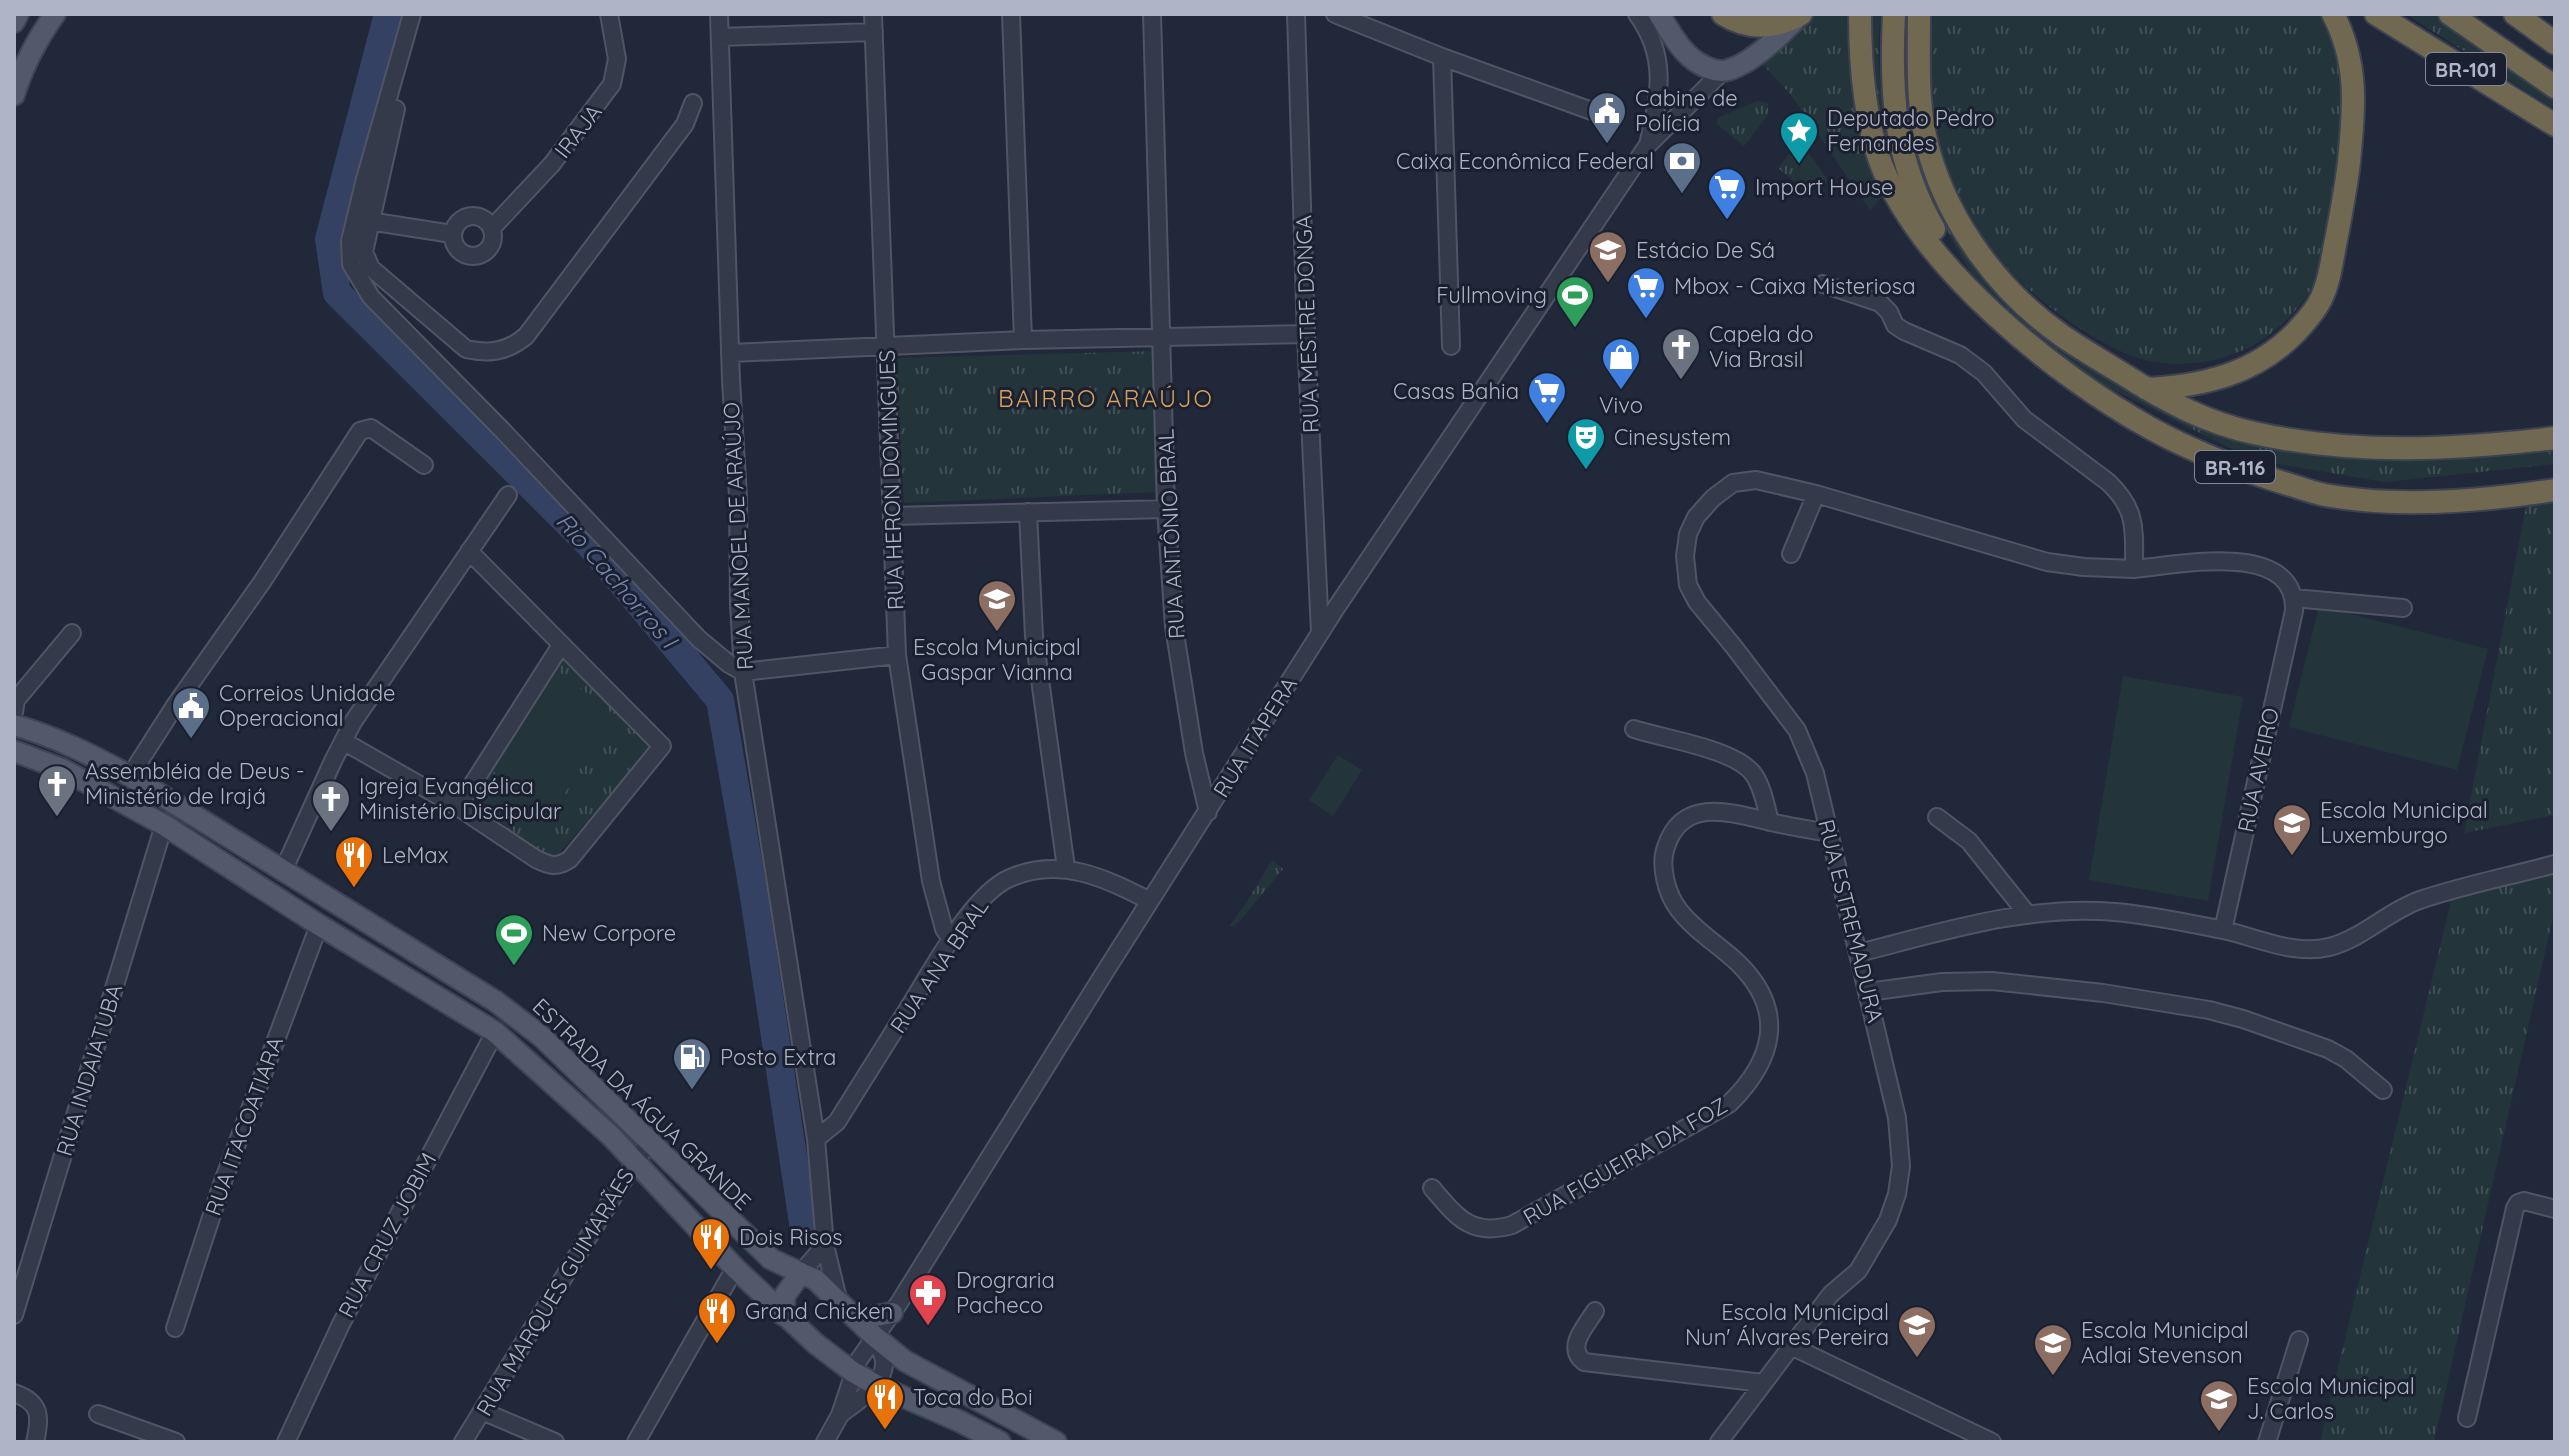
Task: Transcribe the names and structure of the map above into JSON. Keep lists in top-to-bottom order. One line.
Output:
{"streets":{"highway":["BR-101","BR-116"],"main road":["ESTRADA DA ÁGUA GRANDE"],"street":["IRAJA","RUA MESTRE DONGA","RUA HERON DOMINGUES","RUA ANTÔNIO BRAL","RUA MANOEL DE ARAÚJO","RUA ITAPERA","RUA AVEIRO","RUA ESTREMADURA","RUA ANA BRAL","RUA INDAIATUBA","RUA ITACOATIARA","RUA FIGUEIRA DA FOZ","RUA CRUZ JOBIM","RUA MARQUES GUIMARÃES"]},"crossings":[["RUA MESTRE DONGA","RUA ITAPERA"],["RUA HERON DOMINGUES","RUA ANA BRAL"],["RUA ANTÔNIO BRAL","RUA ITAPERA"],["RUA MANOEL DE ARAÚJO","RUA ANA BRAL"],["RUA MANOEL DE ARAÚJO","ESTRADA DA ÁGUA GRANDE"],["RUA ITAPERA","RUA ANA BRAL"],["RUA ITAPERA","ESTRADA DA ÁGUA GRANDE"],["RUA AVEIRO","RUA ESTREMADURA"],["RUA ESTREMADURA","RUA FIGUEIRA DA FOZ"],["RUA INDAIATUBA","ESTRADA DA ÁGUA GRANDE"],["ESTRADA DA ÁGUA GRANDE","RUA ITACOATIARA"],["ESTRADA DA ÁGUA GRANDE","RUA CRUZ JOBIM"],["ESTRADA DA ÁGUA GRANDE","RUA MARQUES GUIMARÃES"]],"districts":["BAIRRO ARAÚJO"],"water":["Rio Cachorros I"],"places":{"public building":["Cabine de Polícia","Correios Unidade Operacional"],"place":["Deputado Pedro Fernandes"],"bank":["Caixa Econômica Federal"],"supermarket":["Import House","Mbox - Caixa Misteriosa","Casas Bahia"],"school or university":["Estácio De Sá","Escola Municipal Gaspar Vianna","Escola Municipal Luxemburgo","Escola Municipal Nun' Álvares Pereira","Escola Municipal Adlai Stevenson","Escola Municipal J. Carlos"],"sports":["Fullmoving","New Corpore"],"church":["Capela do Via Brasil","Assembléia de Deus - Ministério de Irajá","Igreja Evangélica Ministério Discipular"],"shop":["Vivo"],"theatre":["Cinesystem"],"restaurant":["LeMax","Dois Risos","Grand Chicken","Toca do Boi"],"fuel station":["Posto Extra"],"pharmacy":["Drograria Pacheco"]}}
